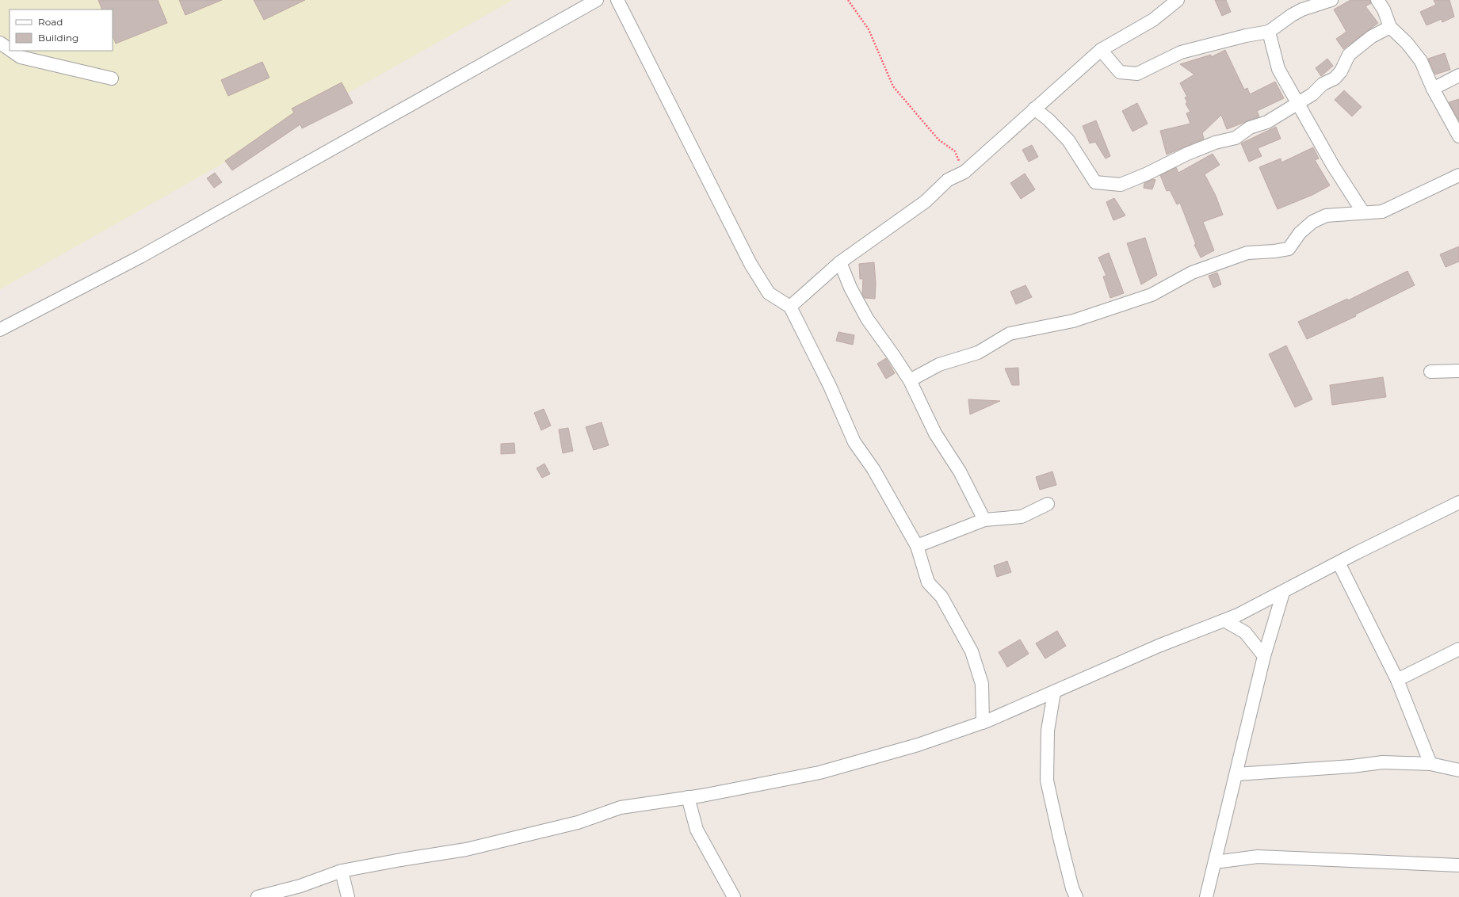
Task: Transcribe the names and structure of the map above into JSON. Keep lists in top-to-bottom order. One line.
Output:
{"legend":["Road","Building"]}
